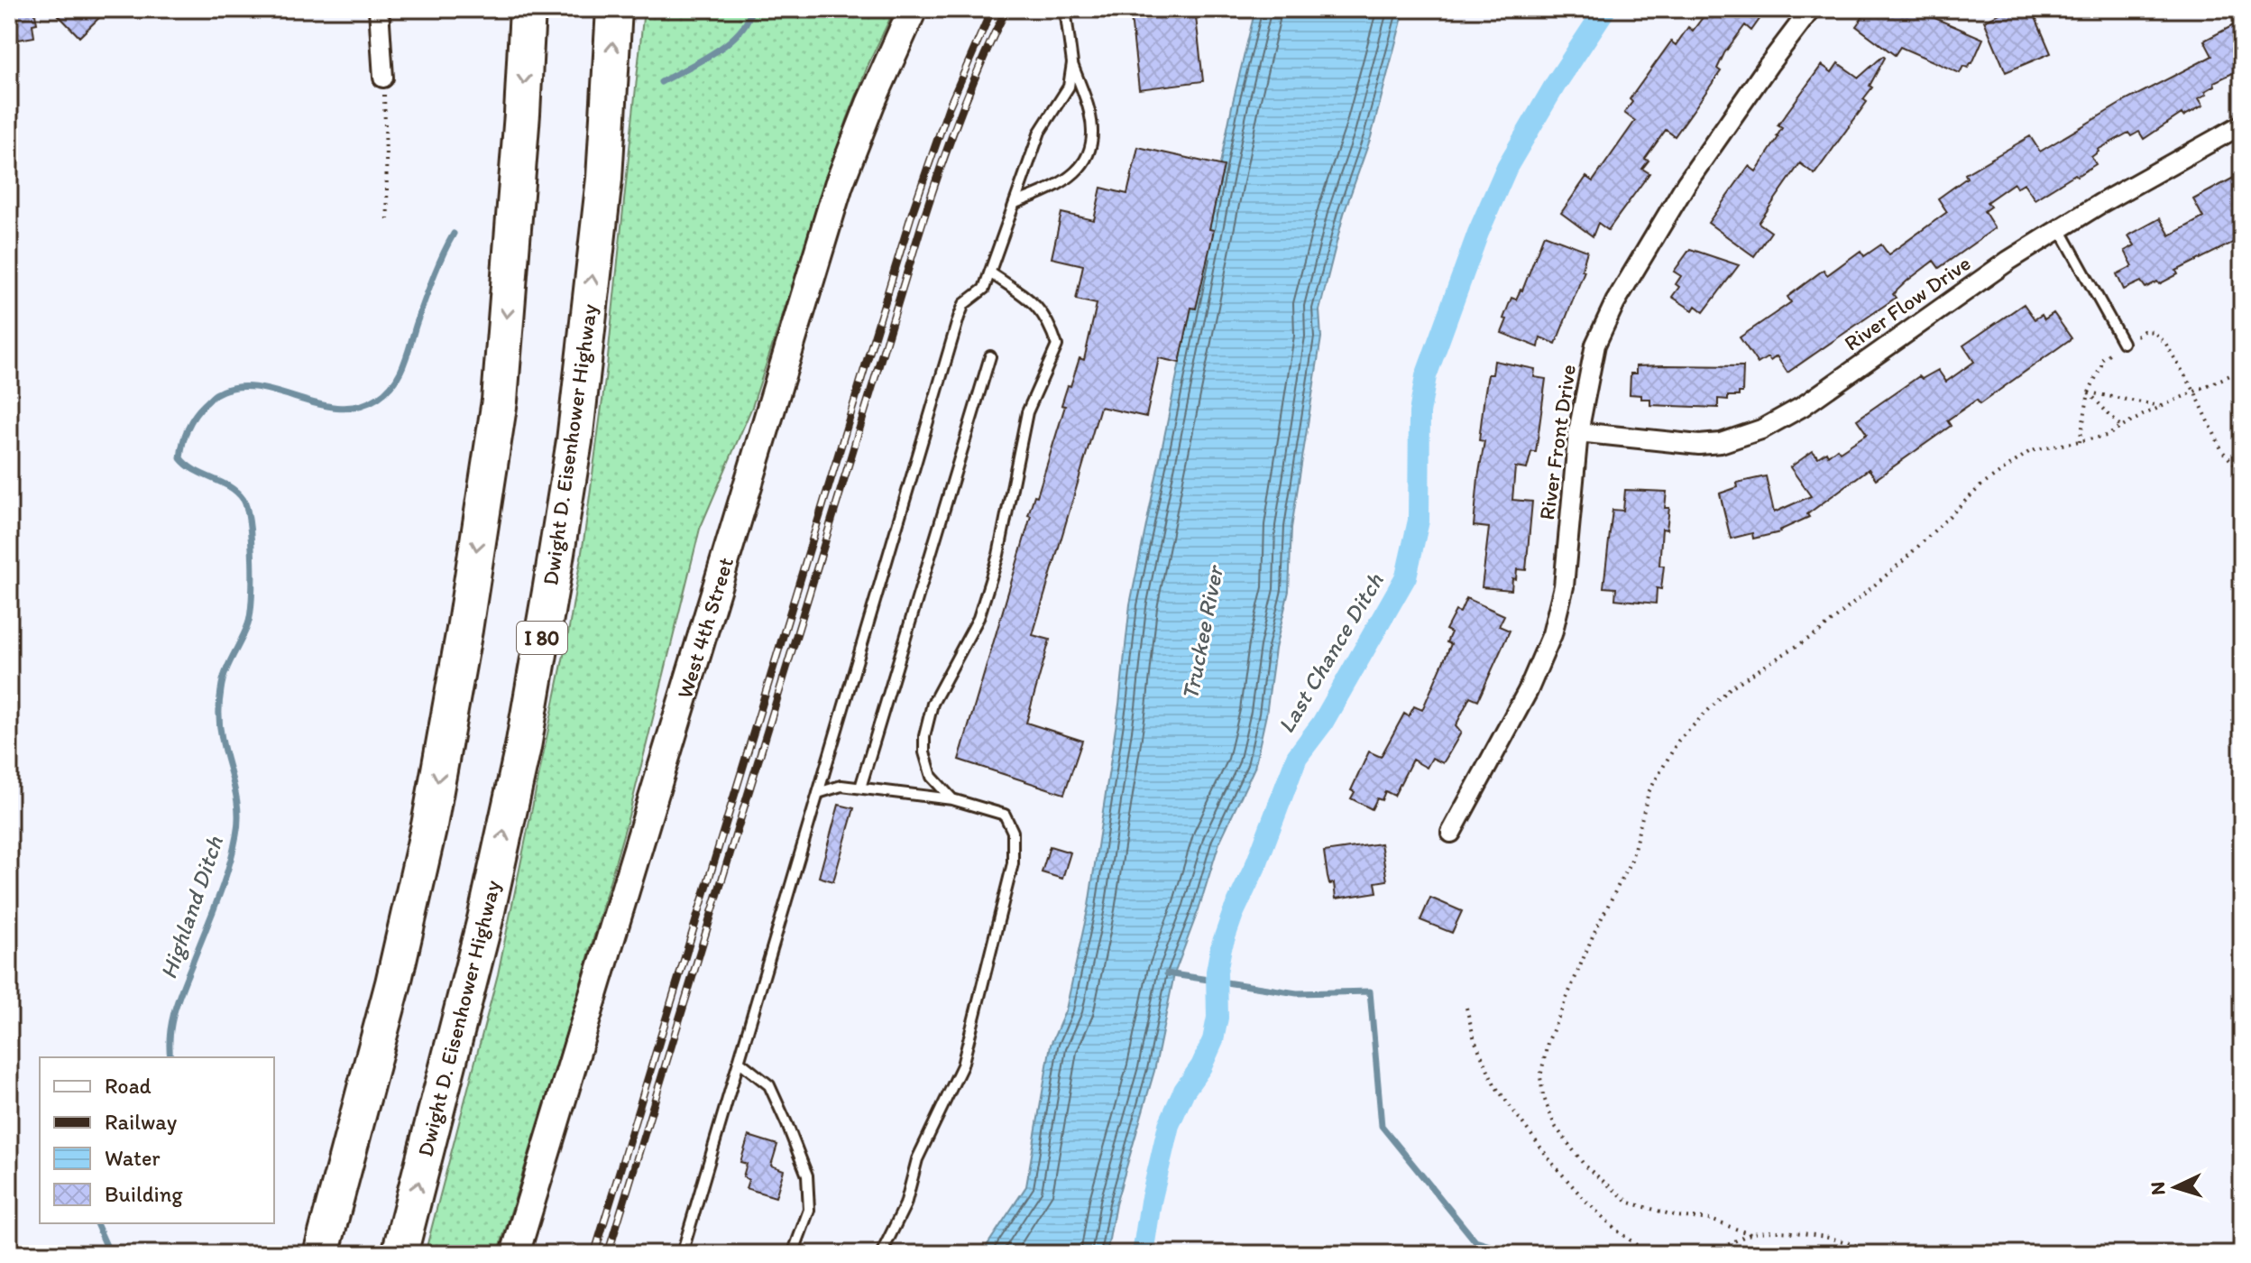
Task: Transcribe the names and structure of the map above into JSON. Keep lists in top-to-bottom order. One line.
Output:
{"streets":{"highway":["Dwight D. Eisenhower Highway","I 80"],"main road":["West 4th Street"],"street":["River Flow Drive","River Front Drive"]},"crossings":[["River Flow Drive","River Front Drive"]],"water":["Truckee River","Last Chance Ditch","Highland Ditch"],"legend":["Road","Railway","Water","Building"],"north":"left"}
